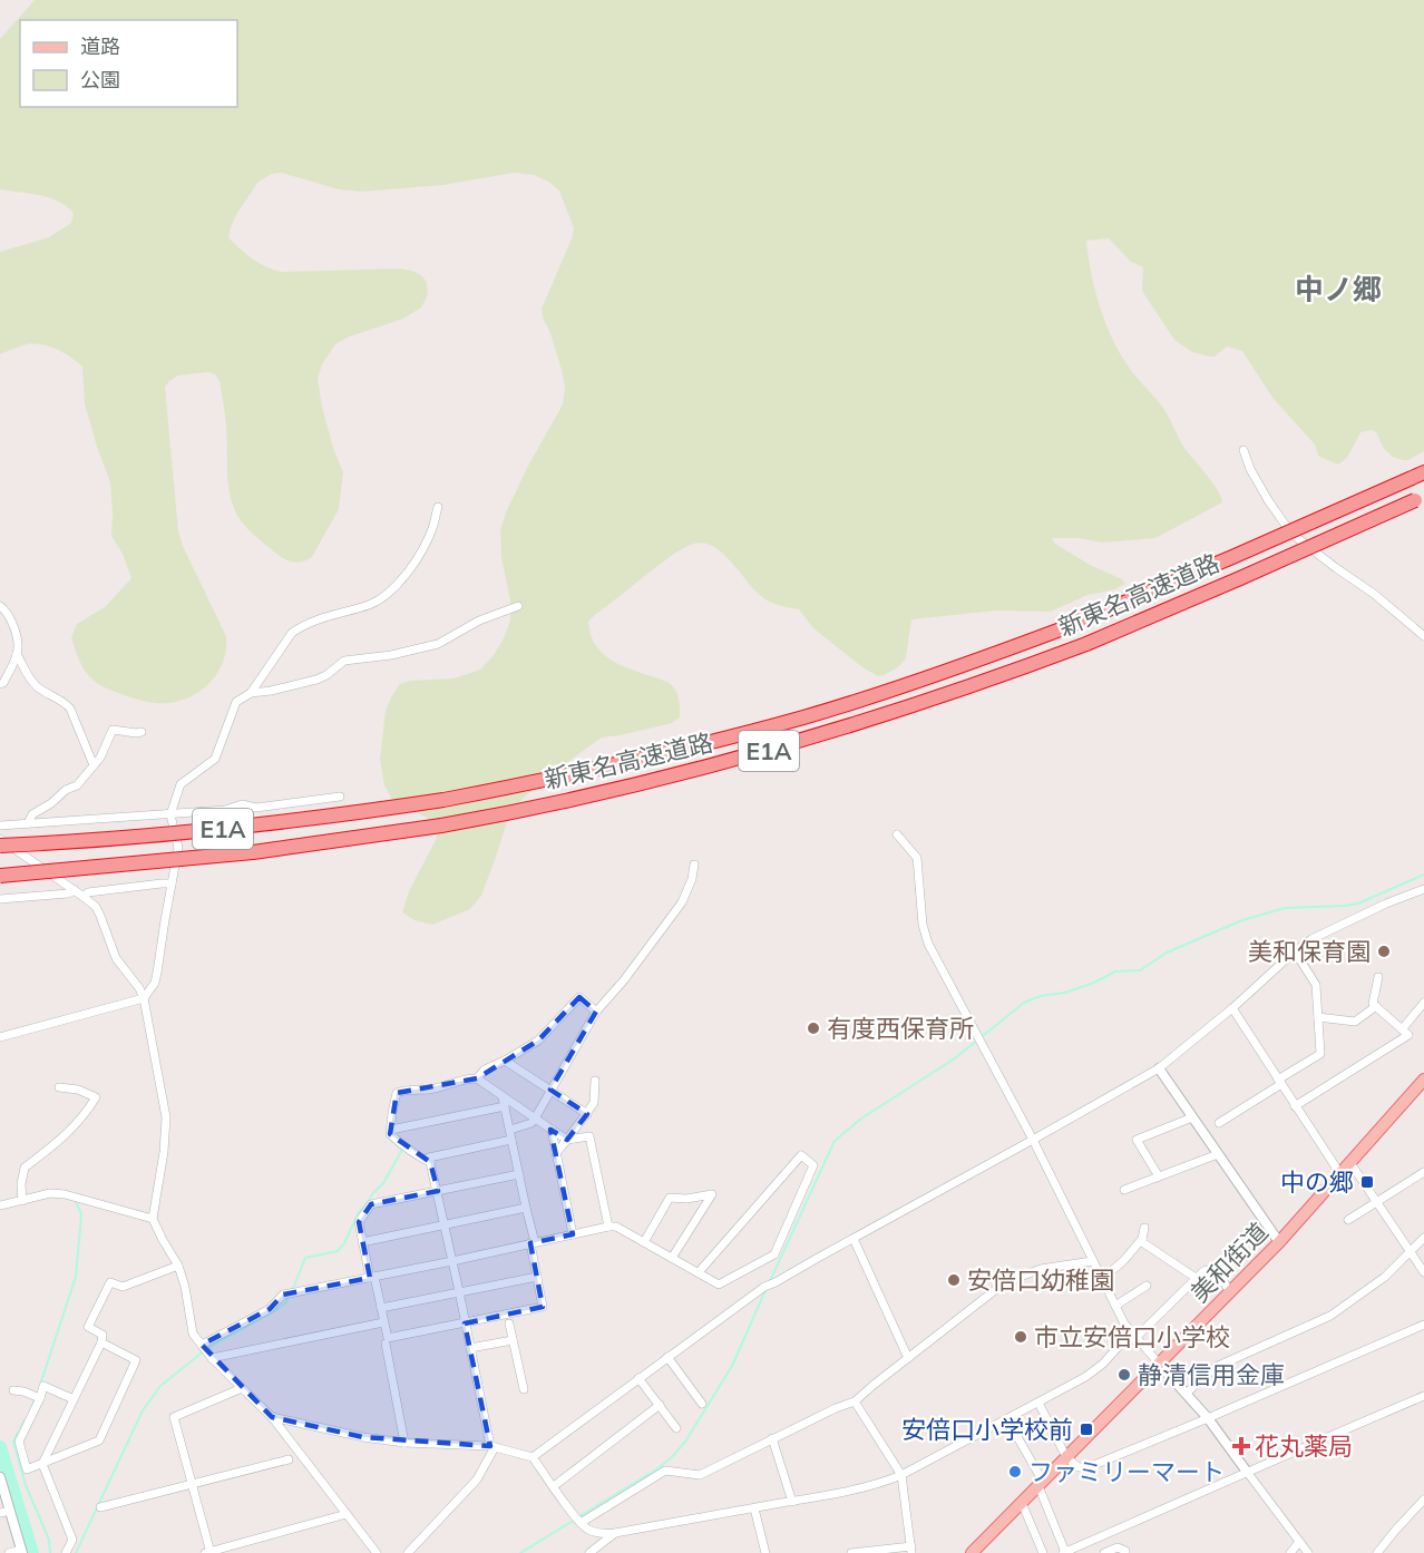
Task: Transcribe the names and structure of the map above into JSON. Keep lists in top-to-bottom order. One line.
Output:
{"streets":{"highway":["新東名高速道路","E1A"],"main road":["美和街道"]},"districts":["中ノ郷"],"places":{"other":["美和保育園","有度西保育所","安倍口幼稚園","市立安倍口小学校","静清信用金庫","ファミリーマート"],"transit":["中の郷","安倍口小学校前"],"health":["花丸薬局"]},"legend":["道路","公園"]}
